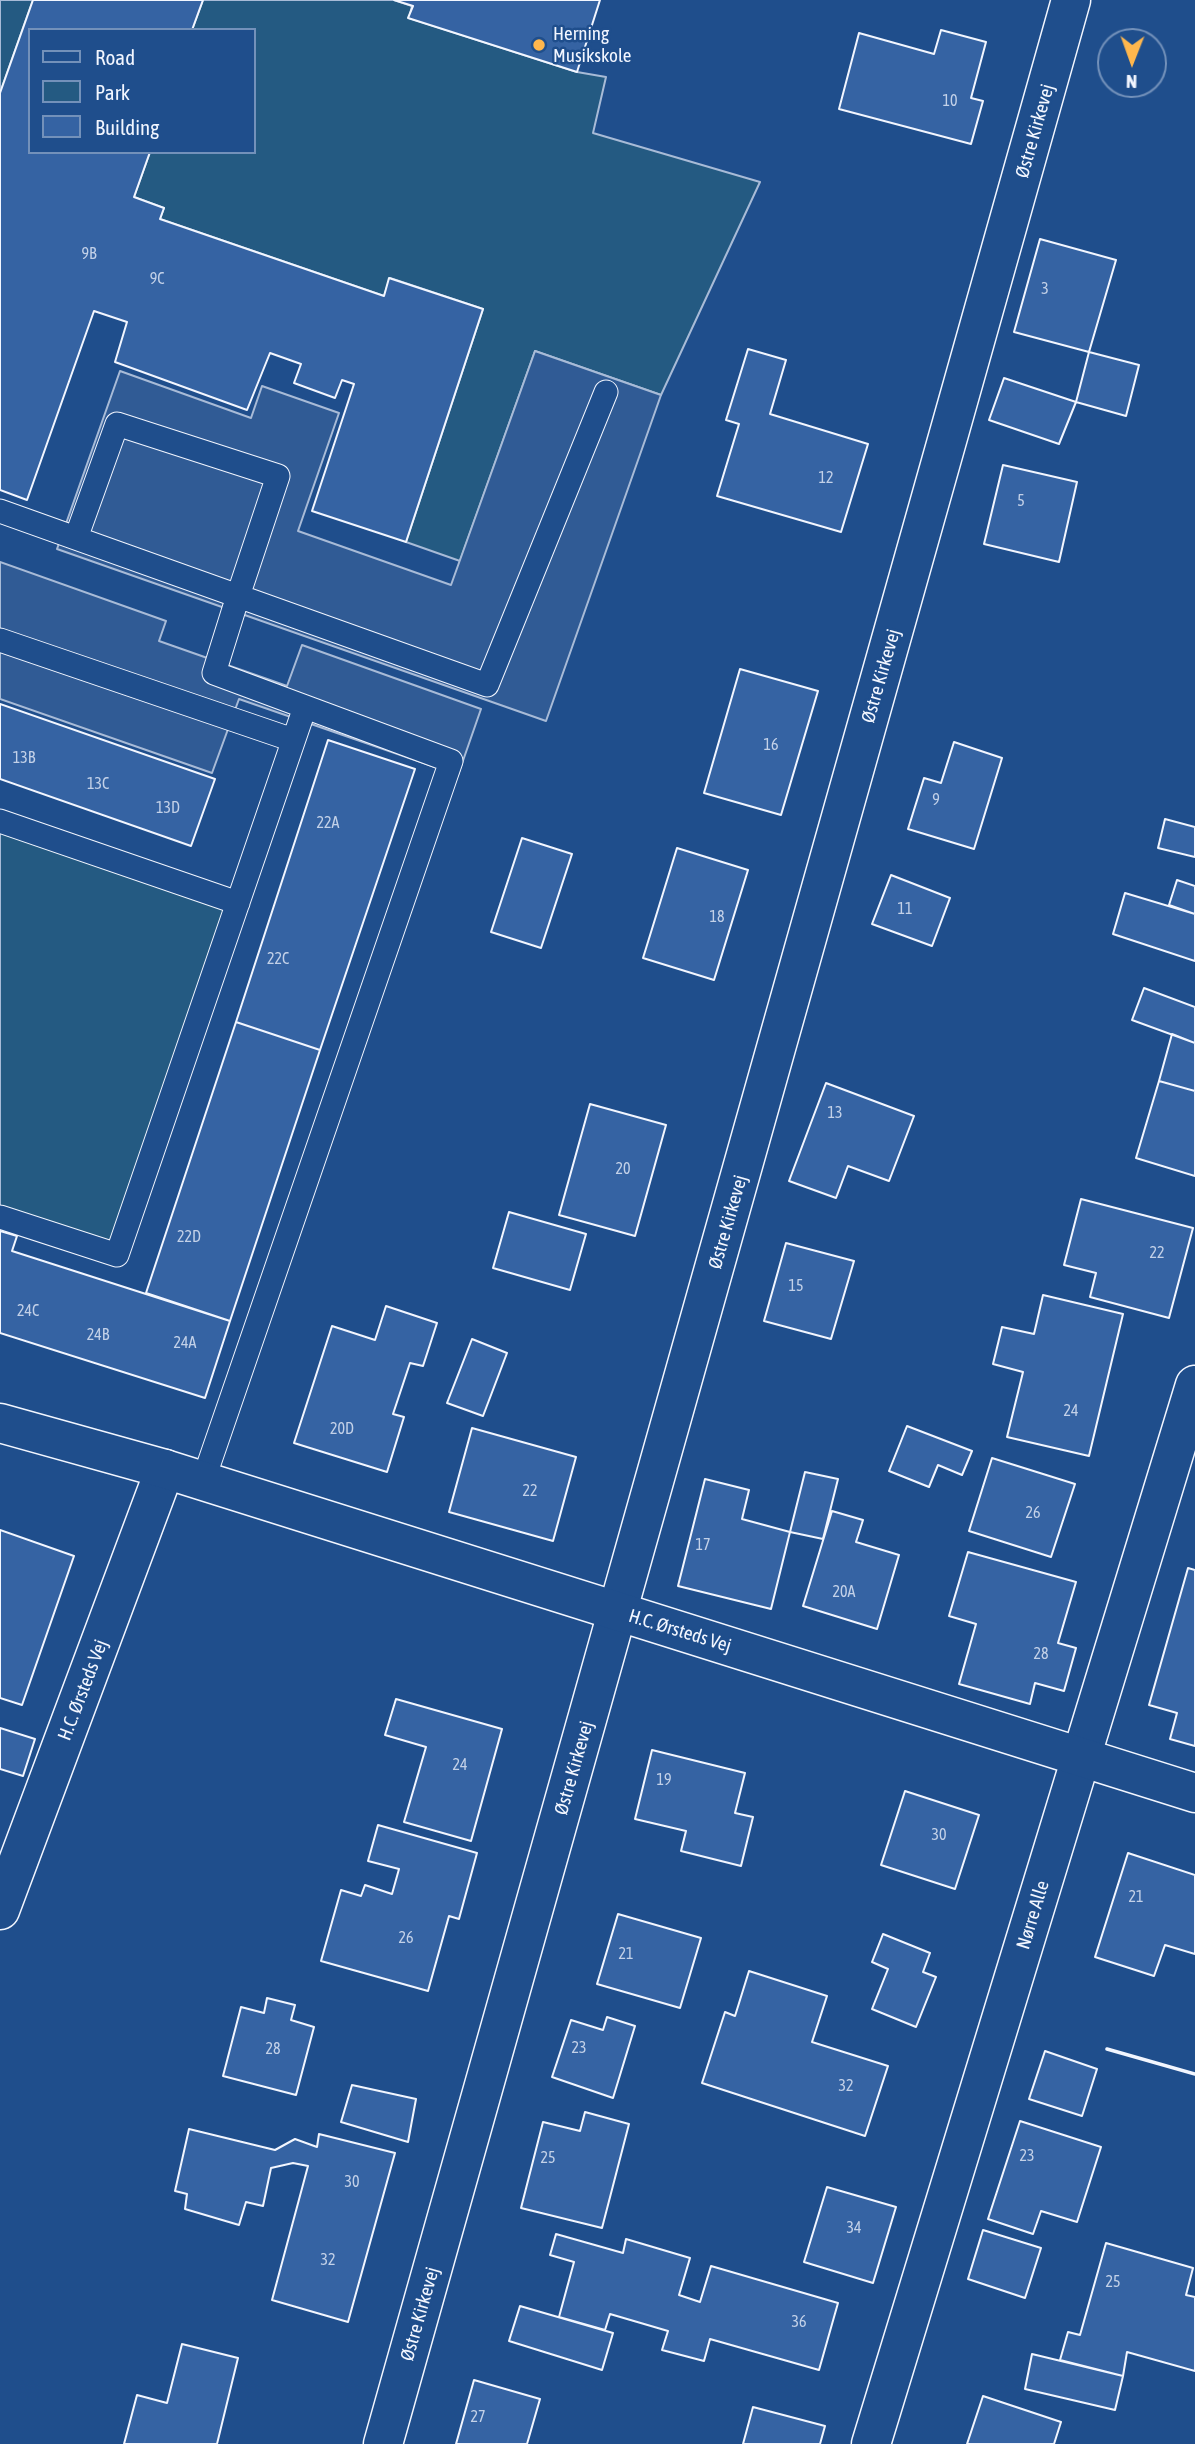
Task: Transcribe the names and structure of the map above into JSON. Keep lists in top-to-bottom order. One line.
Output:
{"streets":{"street":["Østre Kirkevej","H.C. Ørsteds Vej","Nørre Alle"]},"crossings":[["Østre Kirkevej","H.C. Ørsteds Vej"],["H.C. Ørsteds Vej","Nørre Alle"]],"places":["Herning Musikskole"],"house_numbers":["10","9B","9C","3","12","5","16","13B","13C","9","13D","22A","11","18","22C","13","20","22D","22","15","24C","24B","24A","24","20D","22","26","17","20A","28","24","19","30","21","26","21","23","28","32","23","25","30","34","32","25","36","27"],"legend":["Road","Park","Building"],"north":"bottom"}
